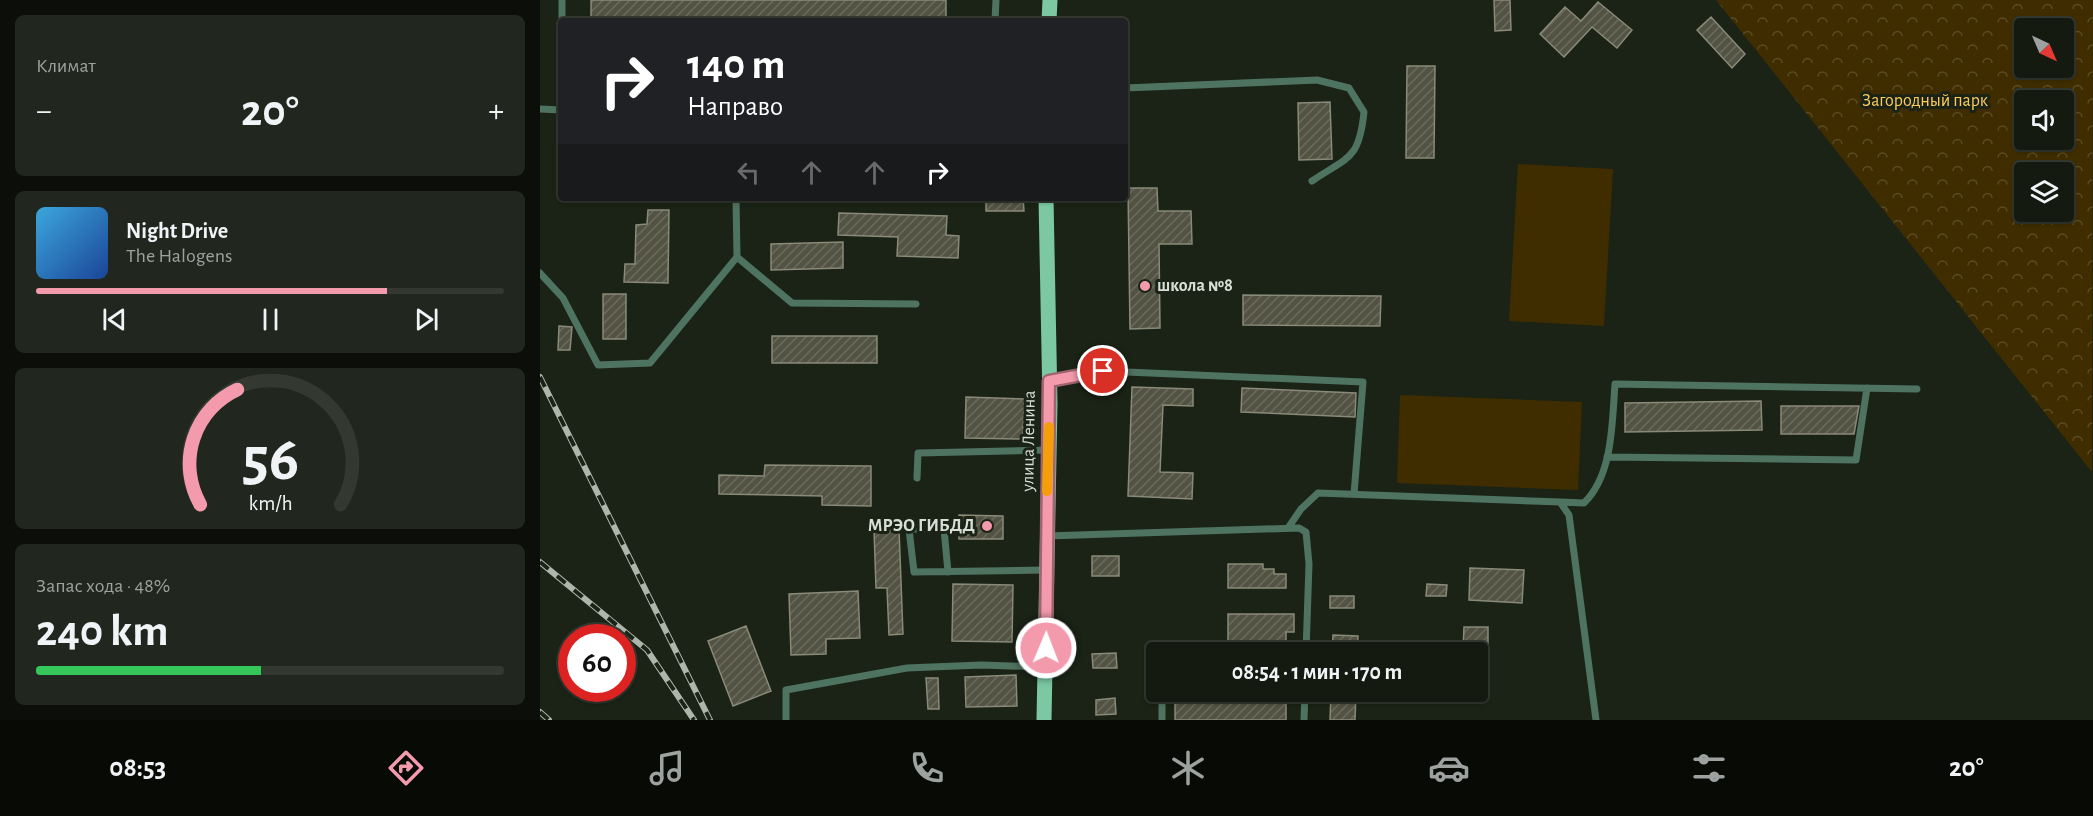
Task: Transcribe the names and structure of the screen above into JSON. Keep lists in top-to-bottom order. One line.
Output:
{"streets":{"main road":["улица Ленина"]},"parks":["Загородный парк"],"places":["школа №8","МРЭО ГИБДД"],"north":"bottom right","page":{"tile":["Климат",["Запас хода · 48%","240 km"]],"turn":["140 m","Направо"],"heat":["−","20°","+"],"song":["Night Drive","The Halogens"],"limit":"60","trip":"08:54 · 1 мин · 170 m","tabs":["08:53","20°"],"gauge":["56","km/h"]}}
